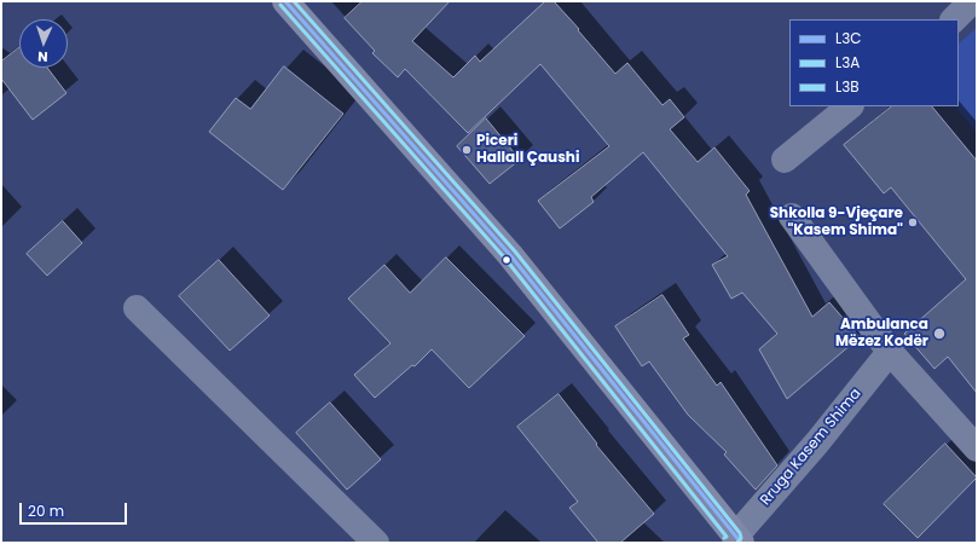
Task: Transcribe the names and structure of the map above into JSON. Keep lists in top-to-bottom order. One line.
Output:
{"streets":{"street":["Rruga Kasem Shima"]},"places":["Piceri Hallall Çaushi","Shkolla 9-Vjeçare \"Kasem Shima\"","Ambulanca Mëzez Kodër"],"lines":["transit line L3C","transit line L3B","transit line L3A"],"legend":["L3C","L3A","L3B"],"scale_bar":"20 m","north":"bottom"}
